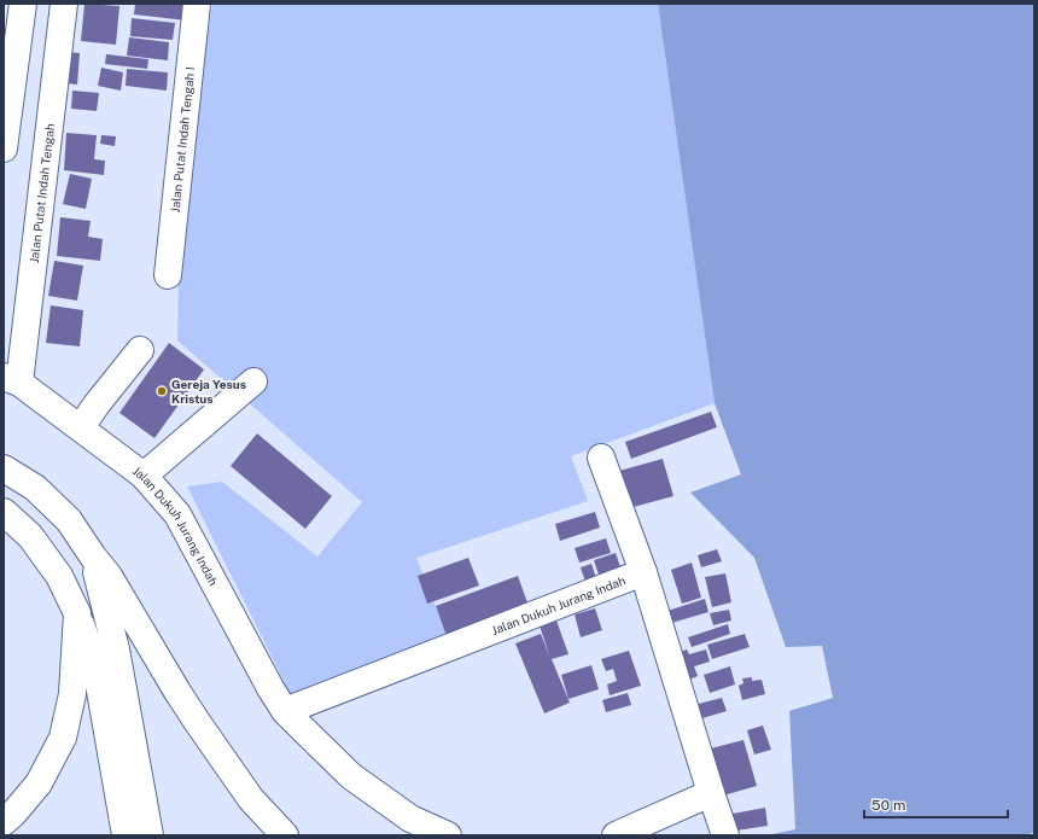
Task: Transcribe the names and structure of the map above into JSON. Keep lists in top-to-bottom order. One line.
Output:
{"streets":{"main road":["Jalan Putat Indah Tengah I","Jalan Putat Indah Tengah","Jalan Dukuh Jurang Indah"]},"crossings":[["Jalan Putat Indah Tengah","Jalan Dukuh Jurang Indah"]],"places":["Gereja Yesus Kristus"],"scale_bar":"50 m"}
